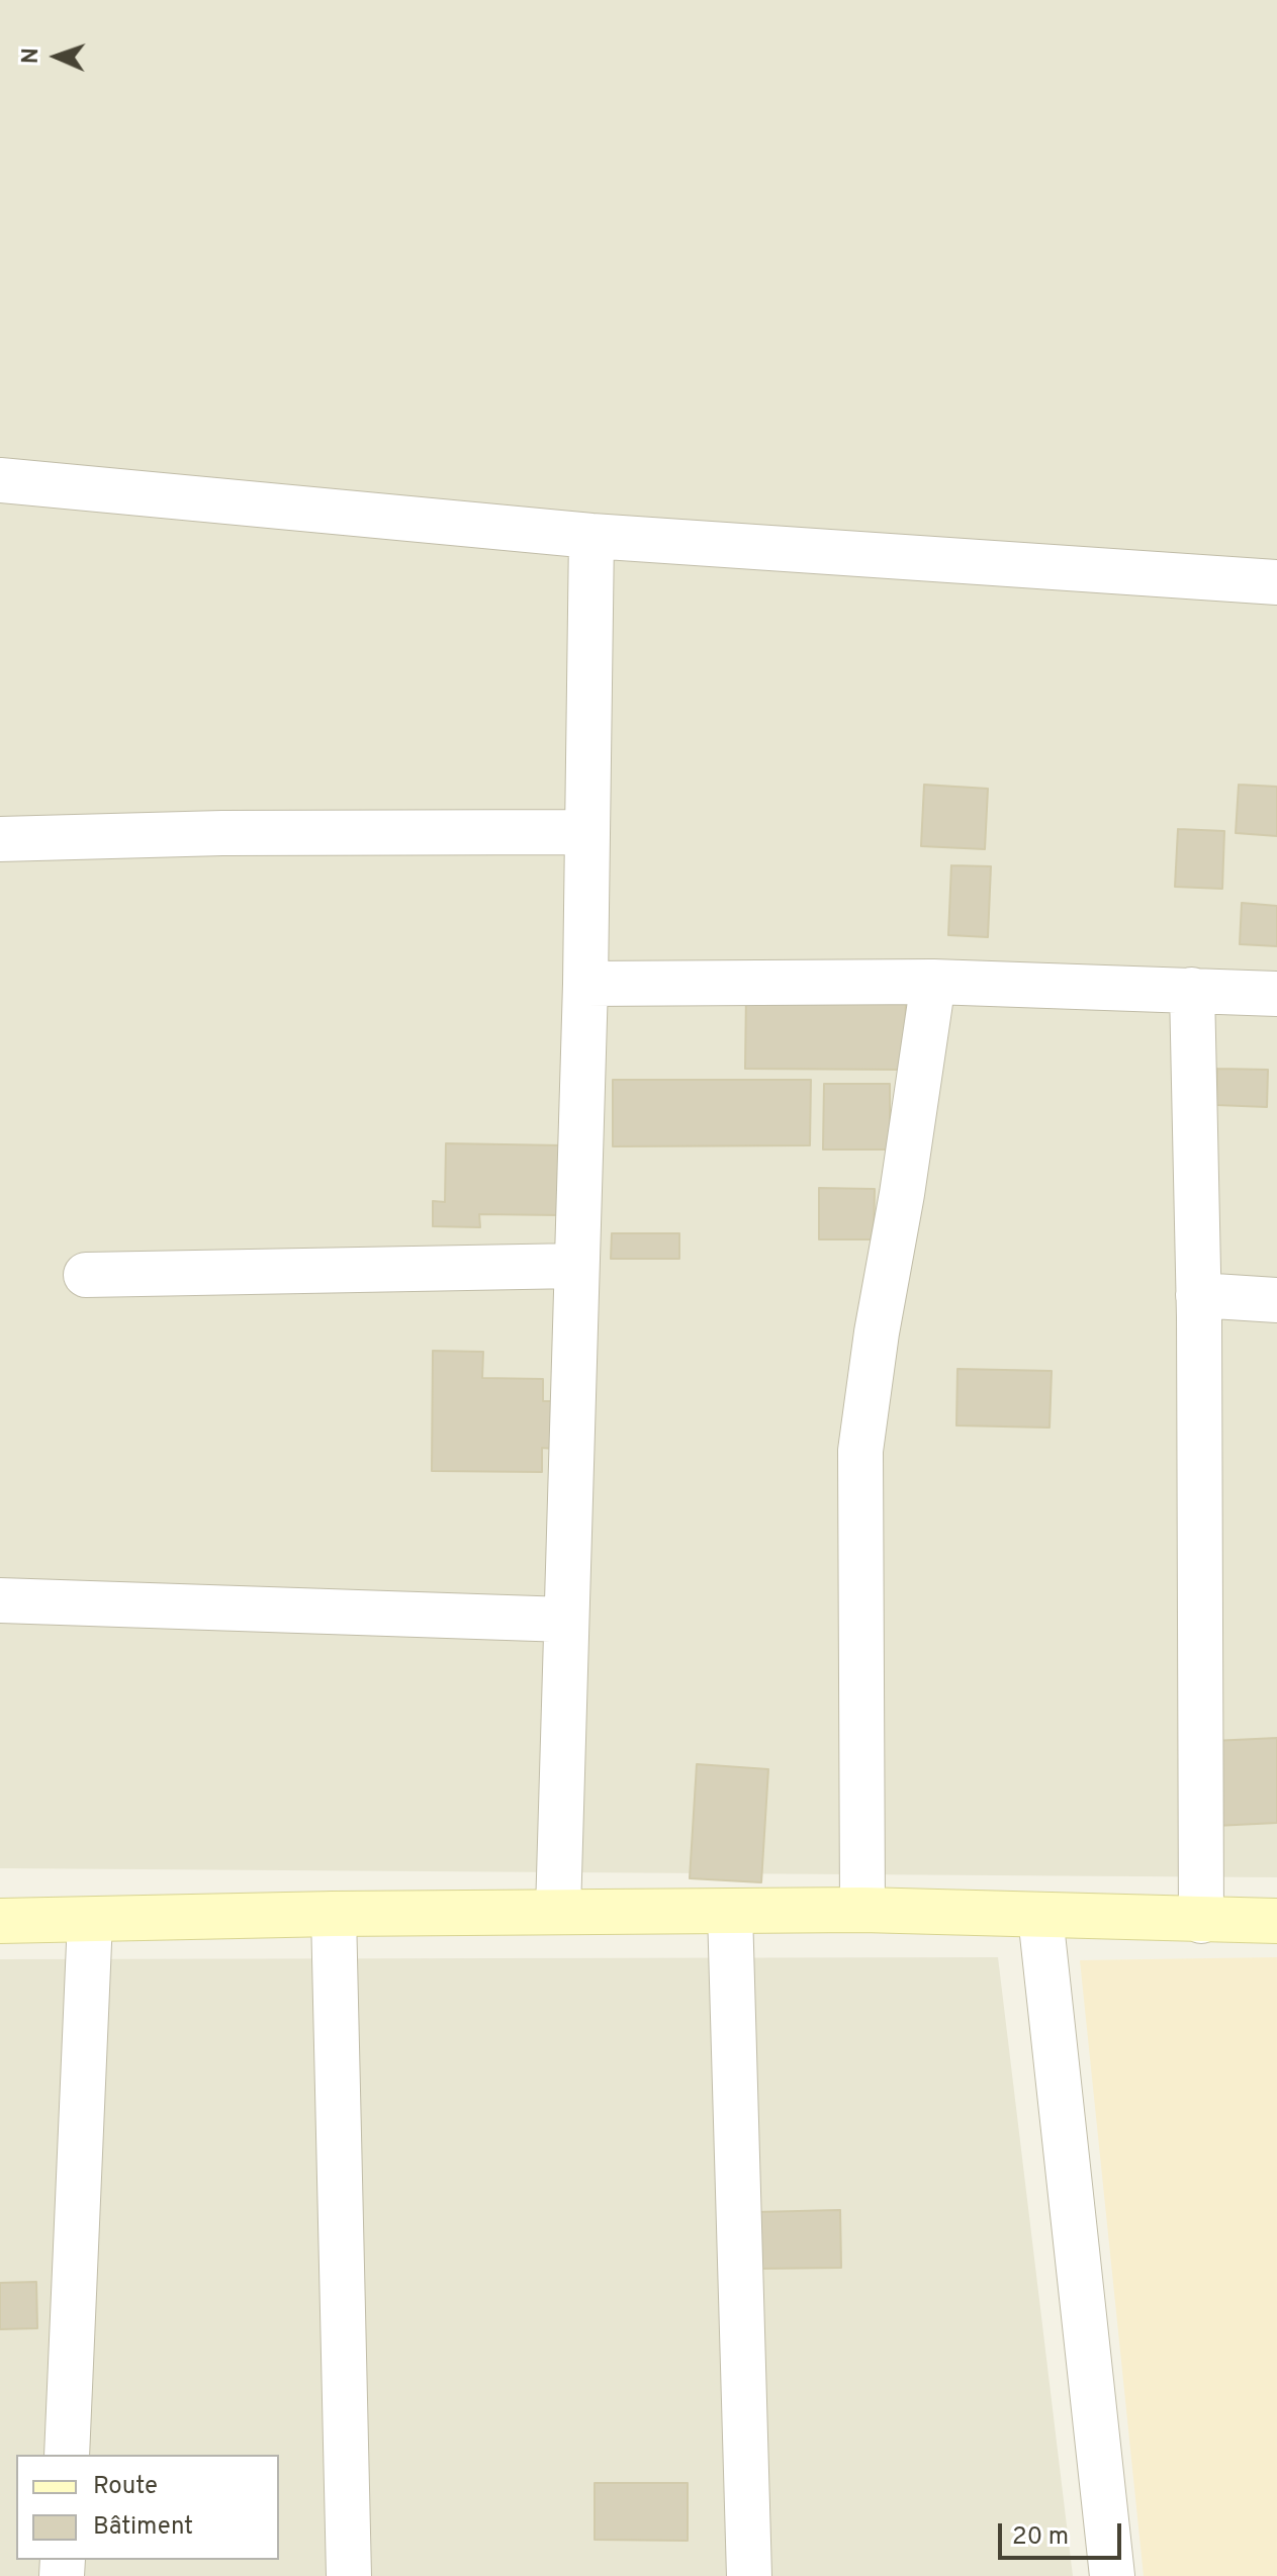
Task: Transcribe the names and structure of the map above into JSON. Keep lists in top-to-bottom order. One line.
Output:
{"legend":["Route","Bâtiment"],"scale_bar":"20 m","north":"left"}
